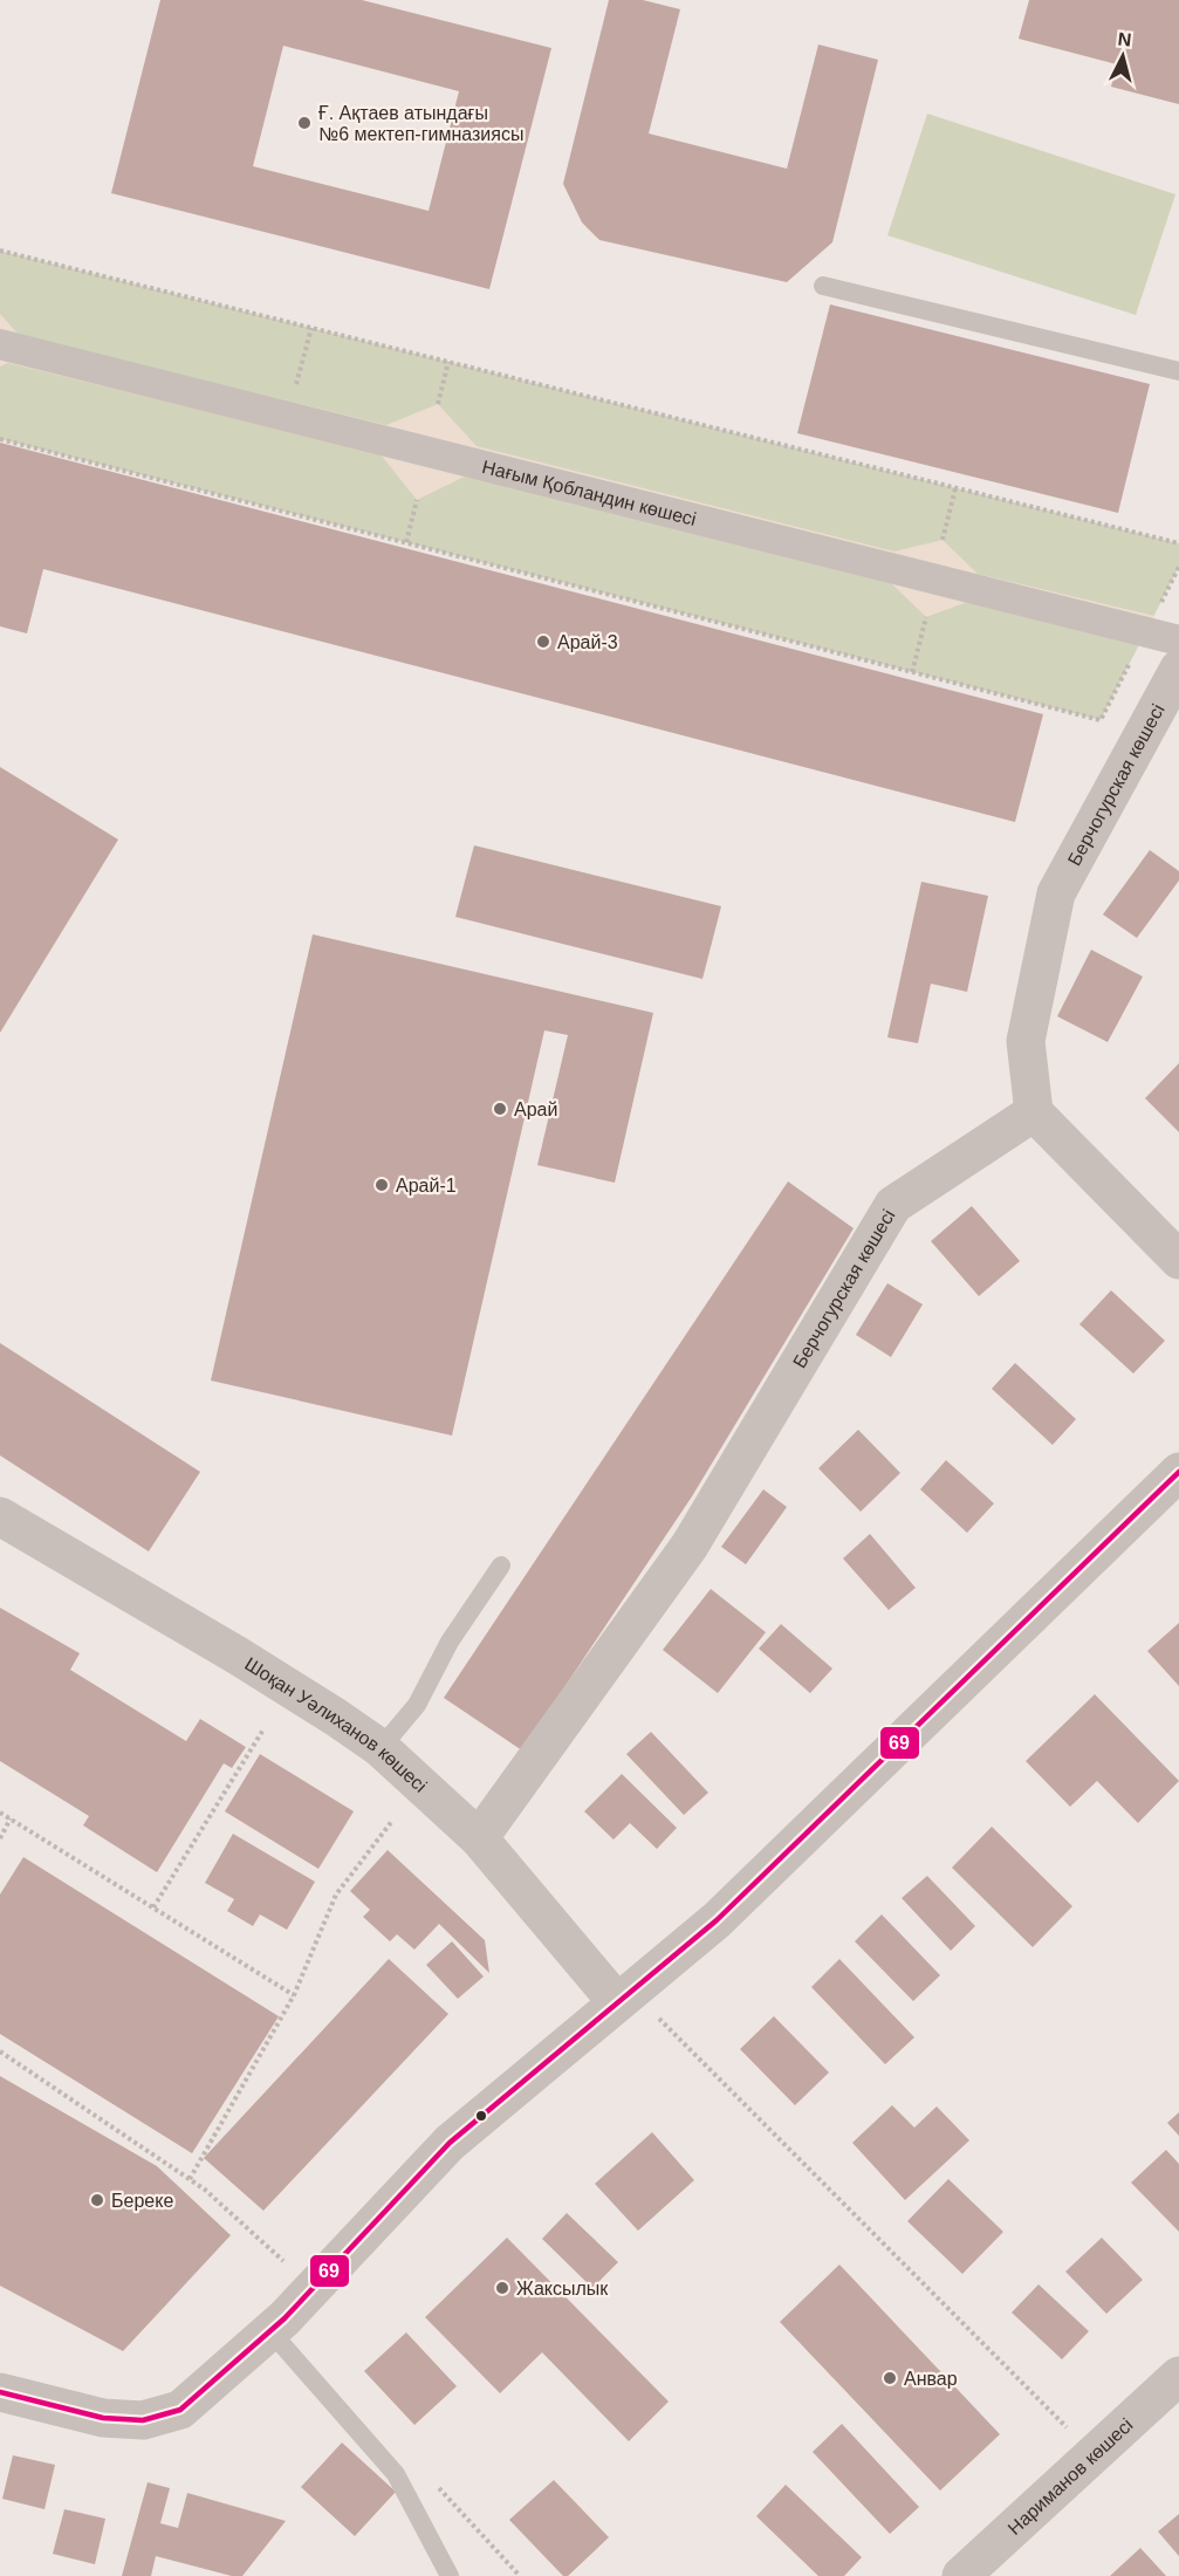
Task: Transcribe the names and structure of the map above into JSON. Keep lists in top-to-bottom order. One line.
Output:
{"streets":{"street":["Нағым Қобландин көшесі","Берчогурская көшесі","Шоқан Уәлиханов көшесі","Нариманов көшесі"]},"crossings":[["Берчогурская көшесі","Шоқан Уәлиханов көшесі"]],"places":["Ғ. Ақтаев атындағы №6 мектеп-гимназиясы","Арай-3","Арай","Арай-1","Береке","Жаксылык","Анвар"],"lines":["transit line 69"],"north":"top"}
